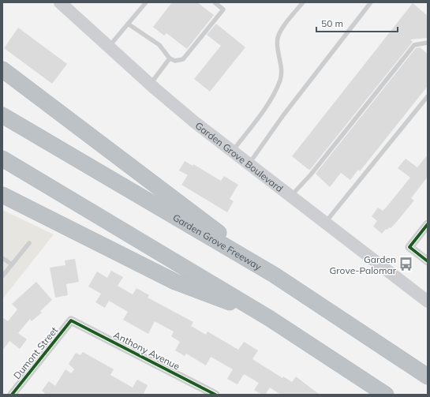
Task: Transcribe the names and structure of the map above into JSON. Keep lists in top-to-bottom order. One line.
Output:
{"streets":{"highway":["Garden Grove Freeway"],"main road":["Garden Grove Boulevard"],"street":["Anthony Avenue","Dumont Street"]},"crossings":[["Anthony Avenue","Dumont Street"]],"places":{"bus stop":["Garden Grove-Palomar"]},"scale_bar":"50 m"}
